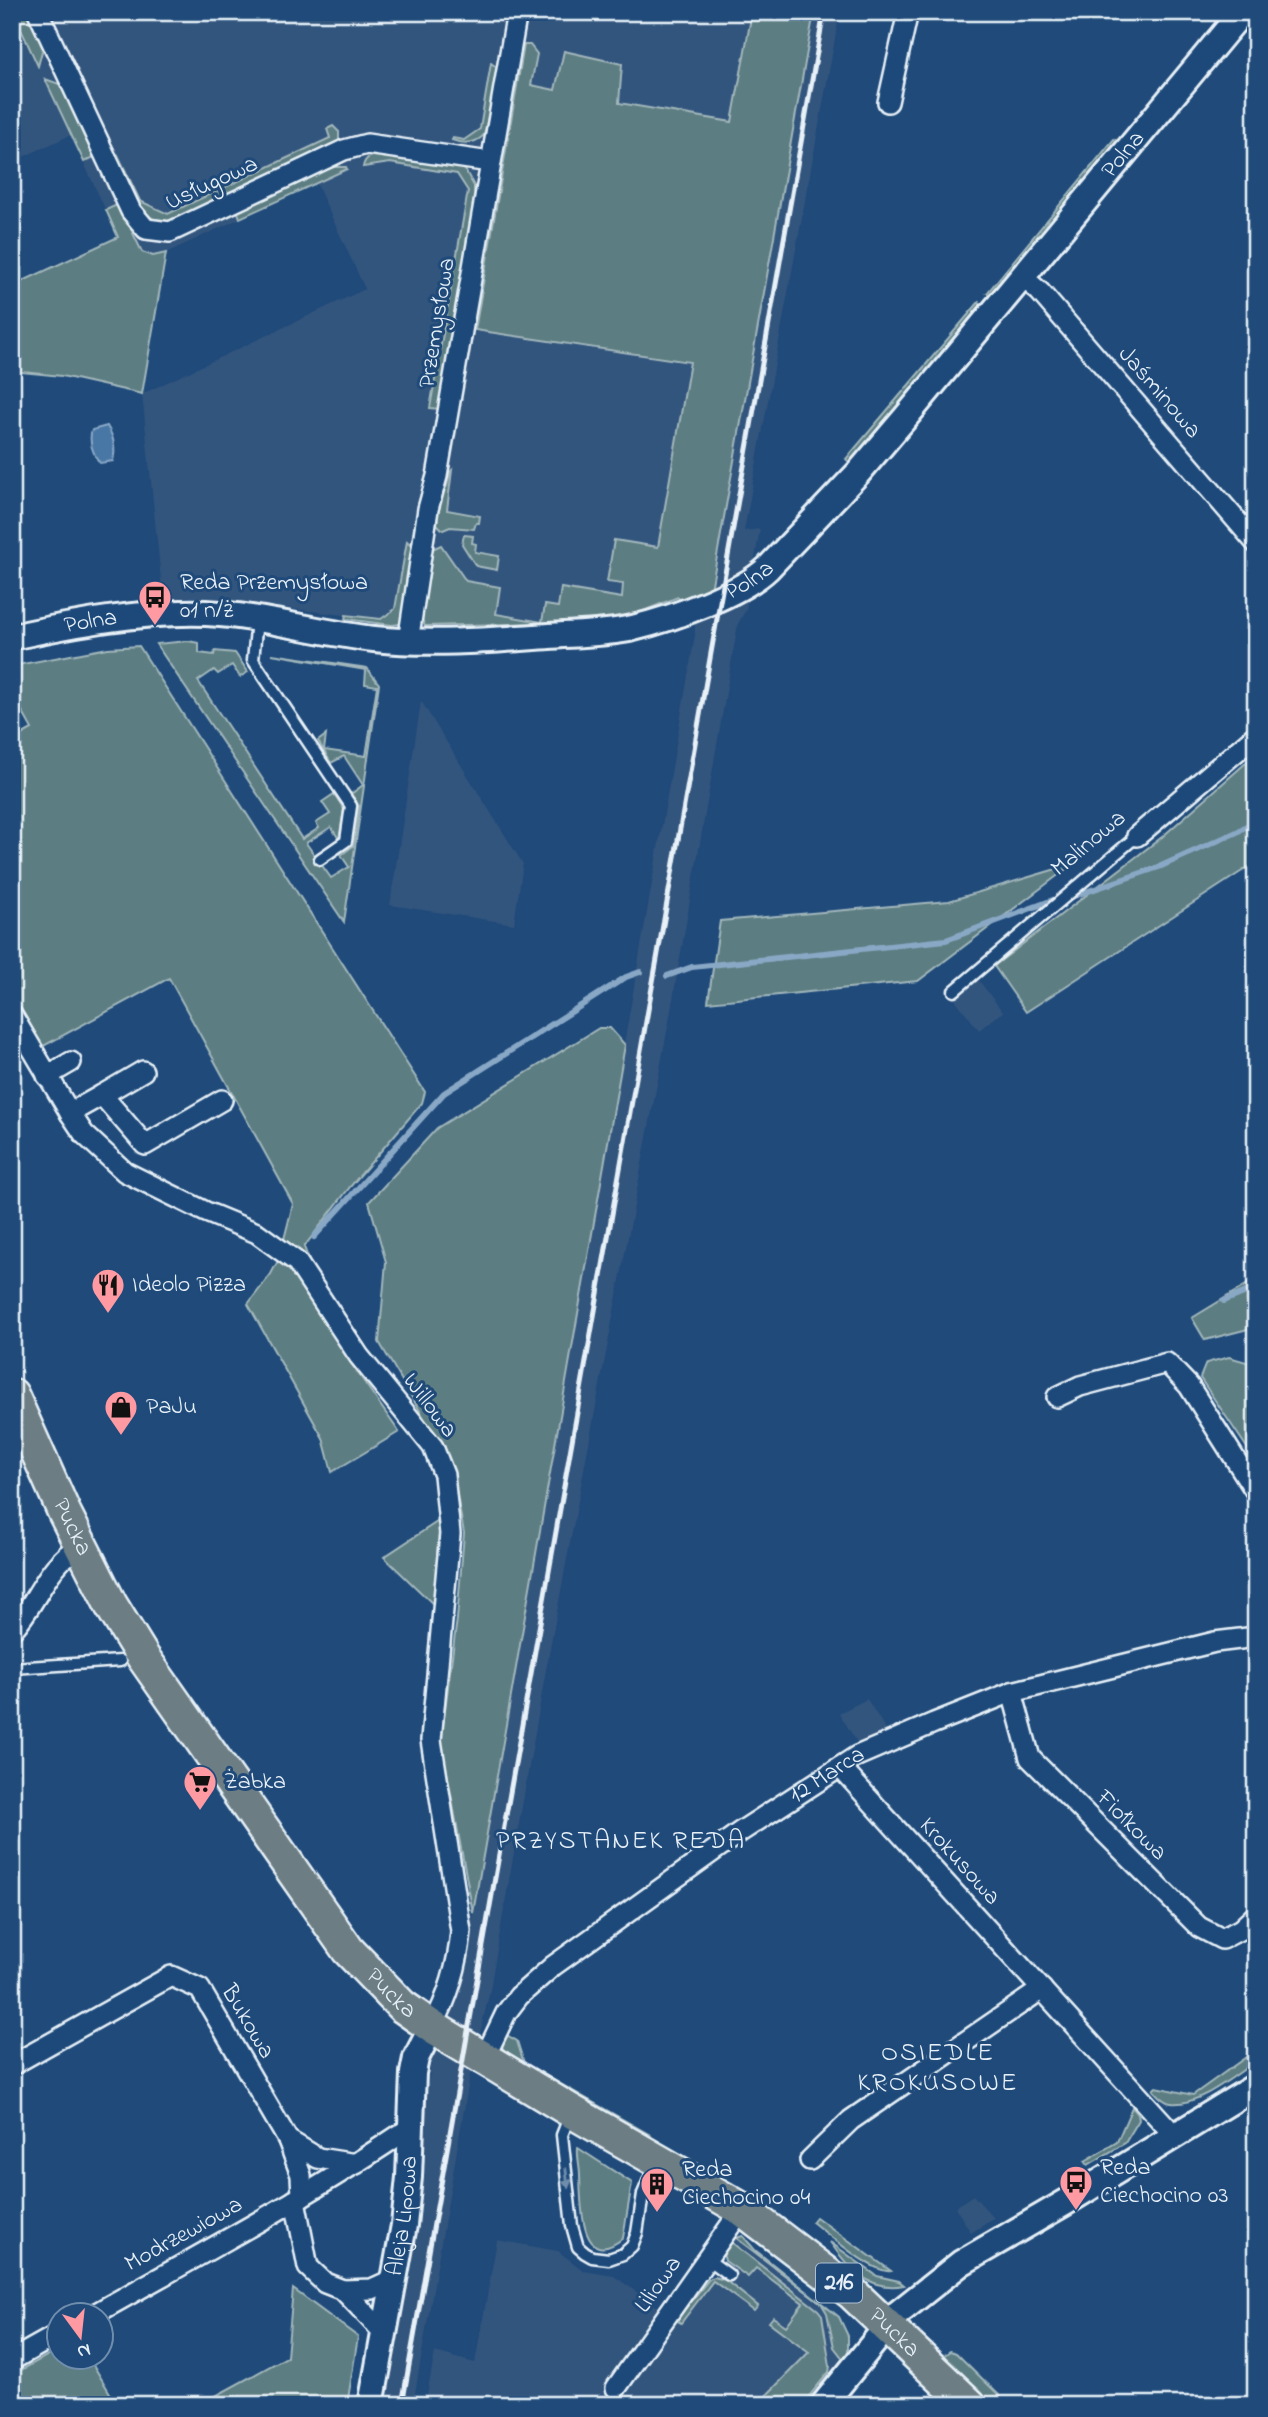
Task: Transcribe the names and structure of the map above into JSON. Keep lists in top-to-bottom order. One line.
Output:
{"streets":{"main road":["Pucka","216"],"street":["Polna","Usługowa","Przemysłowa","Jaśminowa","Malinowa","Willowa","12 Marca","Fiołkowa","Krokusowa","Bukowa","Aleja Lipowa","Modrzewiowa","Liliowa"]},"crossings":[["Polna","Przemysłowa"],["Polna","Jaśminowa"],["Usługowa","Przemysłowa"],["Willowa","Pucka"],["Willowa","Aleja Lipowa"],["Pucka","12 Marca"],["Pucka","Aleja Lipowa"],["Pucka","Liliowa"],["12 Marca","Fiołkowa"],["12 Marca","Krokusowa"],["Bukowa","Aleja Lipowa"],["Bukowa","Modrzewiowa"],["Aleja Lipowa","Modrzewiowa"]],"districts":["PRZYSTANEK REDA","OSIEDLE KROKUSOWE"],"places":{"bus stop":["Reda Przemysłowa 01 n/ż","Reda Ciechocino 03"],"restaurant":["Ideolo Pizza"],"shop":["PaJu"],"supermarket":["Żabka"],"building":["Reda Ciechocino 04"]},"north":"bottom"}
